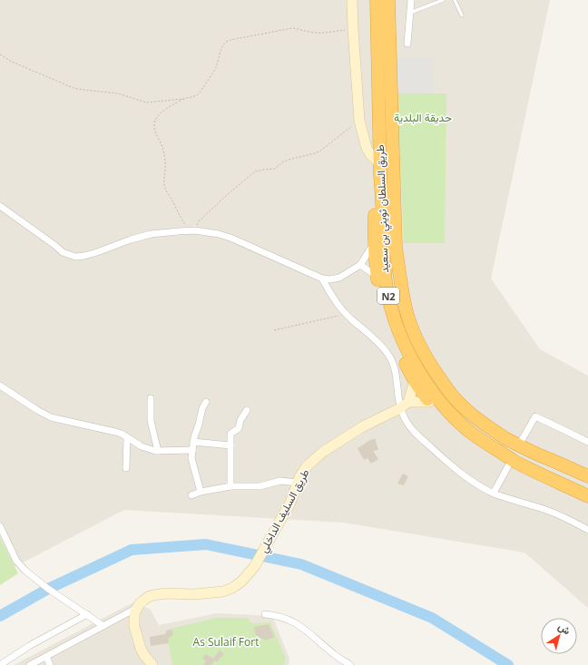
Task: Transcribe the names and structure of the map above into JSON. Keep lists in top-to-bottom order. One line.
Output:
{"streets":{"highway":["طريق السلطان ثويني بن سعيد","N2"],"street":["طريق السليف الداخلي"]},"parks":["حديقة البلدية","As Sulaif Fort"],"north":"top right"}
